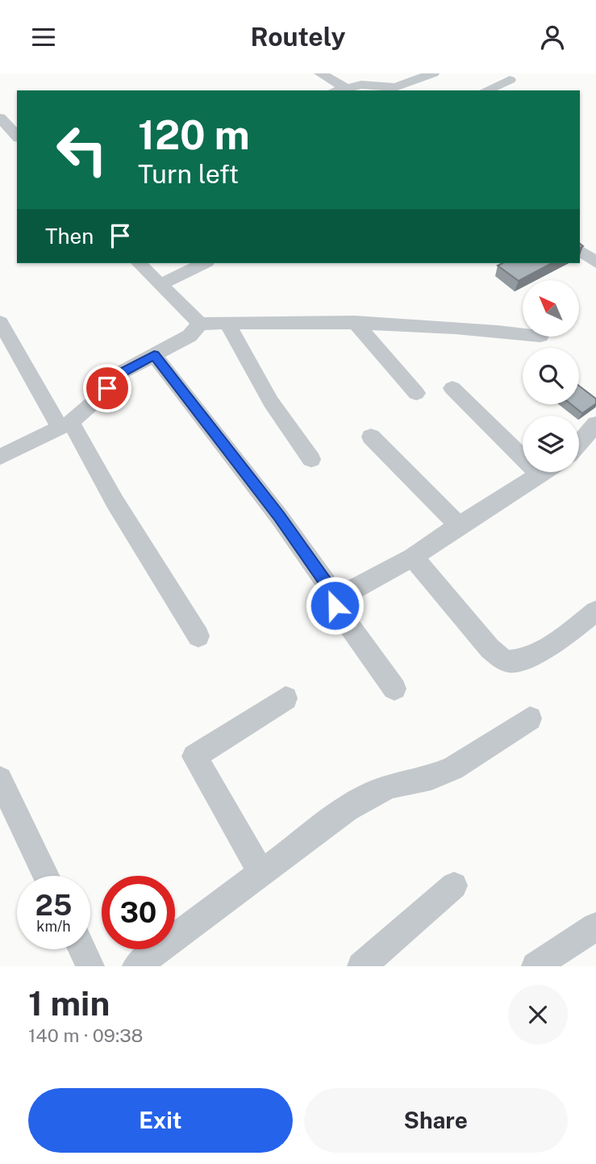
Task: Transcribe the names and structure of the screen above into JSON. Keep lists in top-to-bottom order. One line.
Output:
{"north":"top left","page":{"header":"Routely","turn":["120 m","Turn left"],"then":"Then","speed":"25 km/h","limit":"30","heading":["1 min","140 m · 09:38"],"buttons":["Exit","Share"]}}
